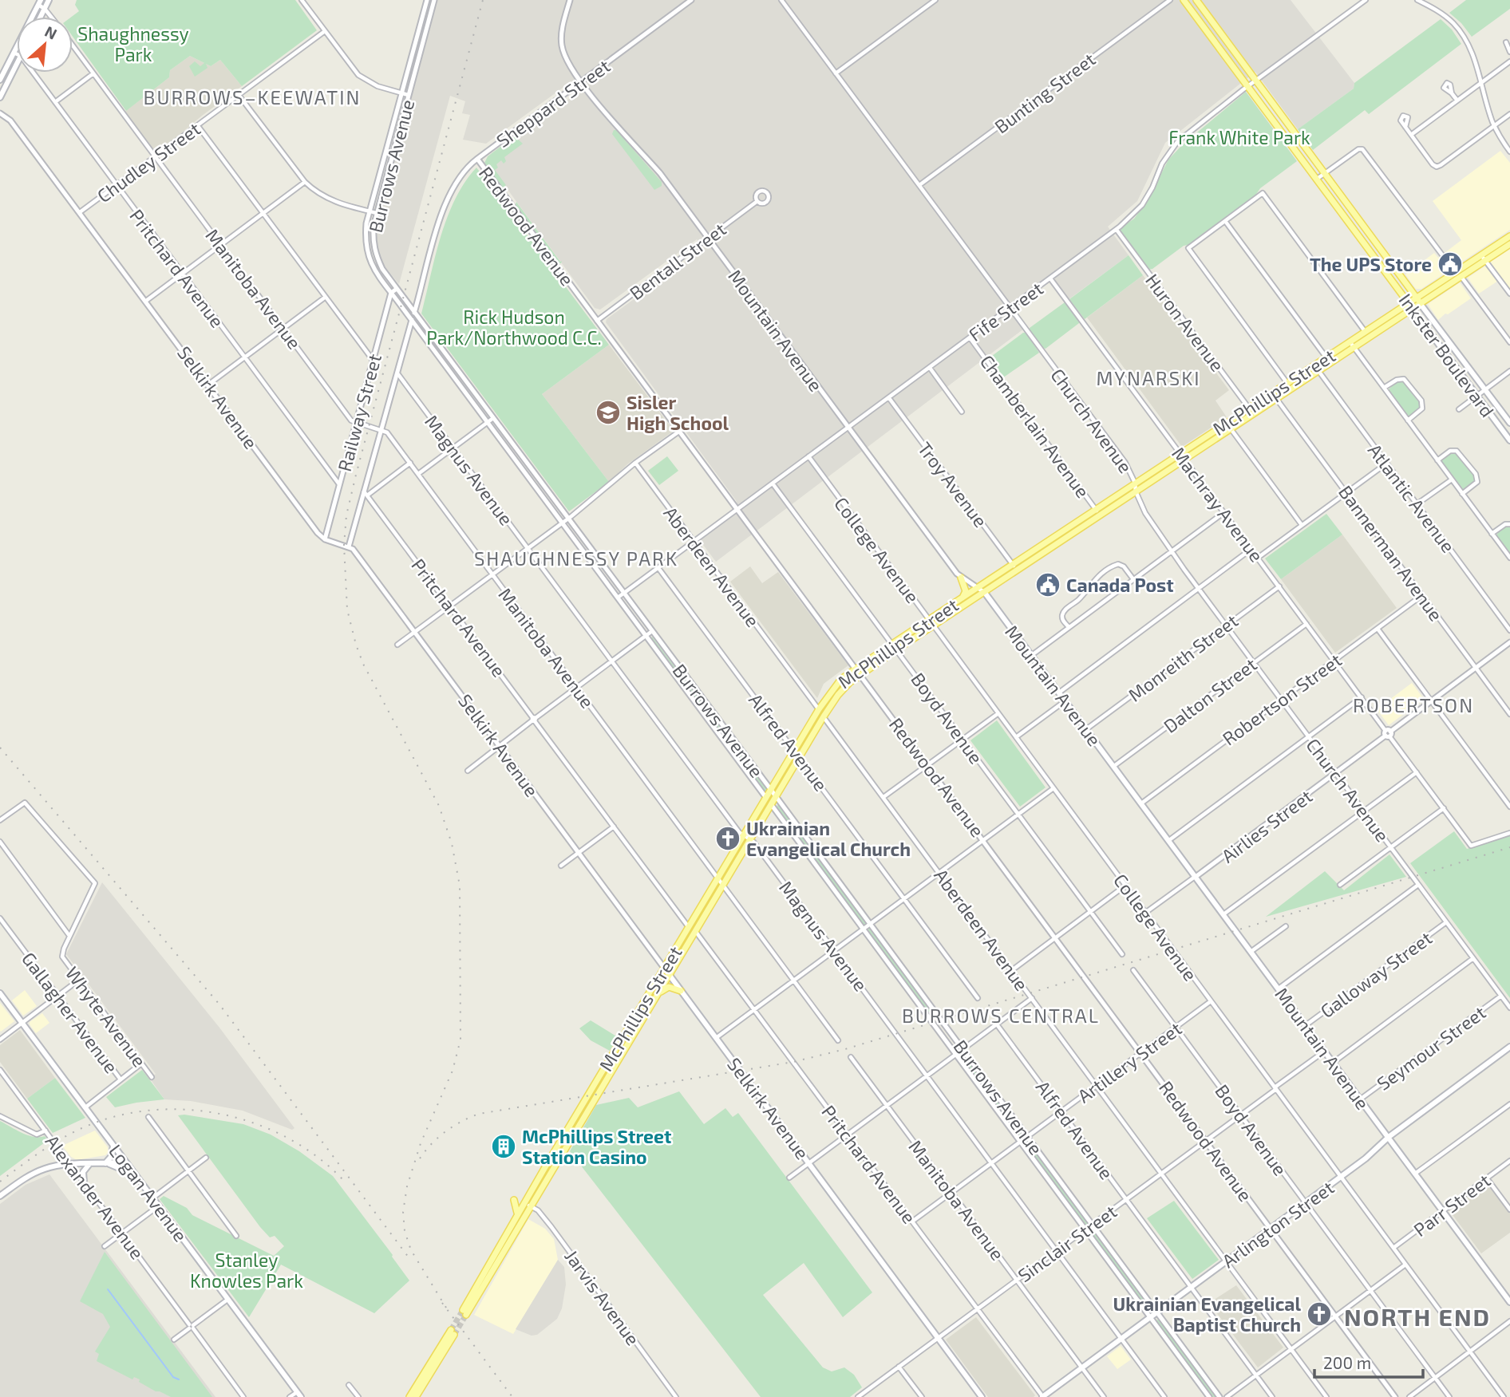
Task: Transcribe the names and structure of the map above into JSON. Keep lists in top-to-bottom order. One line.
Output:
{"streets":{"main road":["Mountain Avenue","Inkster Boulevard","McPhillips Street","Selkirk Avenue","Logan Avenue","Arlington Street"],"street":["Bunting Street","Sheppard Street","Chudley Street","Burrows Avenue","Redwood Avenue","Bentall Street","Pritchard Avenue","Manitoba Avenue","Fife Street","Huron Avenue","Railway Street","Church Avenue","Chamberlain Avenue","Magnus Avenue","Troy Avenue","Atlantic Avenue","Machray Avenue","College Avenue","Bannerman Avenue","Aberdeen Avenue","Monreith Street","Dalton Street","Robertson Street","Boyd Avenue","Alfred Avenue","Airlies Street","Galloway Street","Gallagher Avenue","Whyte Avenue","Seymour Street","Artillery Street","Alexander Avenue","Parr Street","Sinclair Street","Jarvis Avenue"]},"crossings":[["Bunting Street","Church Avenue"],["Sheppard Street","Burrows Avenue"],["Sheppard Street","Redwood Avenue"],["Sheppard Street","Pritchard Avenue"],["Sheppard Street","Manitoba Avenue"],["Sheppard Street","Mountain Avenue"],["Sheppard Street","Selkirk Avenue"],["Sheppard Street","Magnus Avenue"],["Chudley Street","Pritchard Avenue"],["Chudley Street","Manitoba Avenue"],["Chudley Street","Selkirk Avenue"],["Burrows Avenue","Fife Street"],["Burrows Avenue","McPhillips Street"],["Burrows Avenue","Railway Street"],["Burrows Avenue","Artillery Street"],["Burrows Avenue","Arlington Street"],["Burrows Avenue","Sinclair Street"],["Redwood Avenue","Bentall Street"],["Redwood Avenue","Fife Street"],["Redwood Avenue","McPhillips Street"],["Redwood Avenue","Artillery Street"],["Redwood Avenue","Arlington Street"],["Redwood Avenue","Sinclair Street"],["Bentall Street","Mountain Avenue"],["Pritchard Avenue","McPhillips Street"],["Pritchard Avenue","Railway Street"],["Pritchard Avenue","Artillery Street"],["Pritchard Avenue","Arlington Street"],["Pritchard Avenue","Sinclair Street"],["Manitoba Avenue","McPhillips Street"],["Manitoba Avenue","Railway Street"],["Manitoba Avenue","Artillery Street"],["Manitoba Avenue","Arlington Street"],["Manitoba Avenue","Sinclair Street"],["Fife Street","Huron Avenue"],["Fife Street","Mountain Avenue"],["Fife Street","Inkster Boulevard"],["Fife Street","Church Avenue"],["Fife Street","Chamberlain Avenue"],["Fife Street","Troy Avenue"],["Fife Street","Machray Avenue"],["Fife Street","College Avenue"],["Fife Street","Aberdeen Avenue"],["Fife Street","Boyd Avenue"],["Fife Street","Alfred Avenue"],["Huron Avenue","McPhillips Street"],["Mountain Avenue","McPhillips Street"],["Mountain Avenue","Monreith Street"],["Mountain Avenue","Dalton Street"],["Mountain Avenue","Robertson Street"],["Mountain Avenue","Airlies Street"],["Mountain Avenue","Galloway Street"],["Mountain Avenue","Seymour Street"],["Mountain Avenue","Parr Street"],["Mountain Avenue","Arlington Street"],["Mountain Avenue","Sinclair Street"],["Inkster Boulevard","McPhillips Street"],["McPhillips Street","Selkirk Avenue"],["McPhillips Street","Church Avenue"],["McPhillips Street","Chamberlain Avenue"],["McPhillips Street","Magnus Avenue"],["McPhillips Street","Troy Avenue"],["McPhillips Street","Atlantic Avenue"],["McPhillips Street","Machray Avenue"],["McPhillips Street","College Avenue"],["McPhillips Street","Bannerman Avenue"],["McPhillips Street","Aberdeen Avenue"],["McPhillips Street","Boyd Avenue"],["McPhillips Street","Alfred Avenue"],["McPhillips Street","Jarvis Avenue"],["Selkirk Avenue","Railway Street"],["Selkirk Avenue","Sinclair Street"],["Church Avenue","Monreith Street"],["Church Avenue","Dalton Street"],["Church Avenue","Robertson Street"],["Church Avenue","Airlies Street"],["Church Avenue","Galloway Street"],["Church Avenue","Seymour Street"],["Magnus Avenue","Artillery Street"],["Magnus Avenue","Arlington Street"],["Magnus Avenue","Sinclair Street"],["Machray Avenue","Monreith Street"],["Machray Avenue","Dalton Street"],["Machray Avenue","Robertson Street"],["Machray Avenue","Airlies Street"],["College Avenue","Airlies Street"],["College Avenue","Artillery Street"],["College Avenue","Parr Street"],["College Avenue","Arlington Street"],["College Avenue","Sinclair Street"],["Bannerman Avenue","Robertson Street"],["Bannerman Avenue","Airlies Street"],["Aberdeen Avenue","Artillery Street"],["Aberdeen Avenue","Arlington Street"],["Aberdeen Avenue","Sinclair Street"],["Boyd Avenue","Artillery Street"],["Boyd Avenue","Arlington Street"],["Boyd Avenue","Sinclair Street"],["Alfred Avenue","Artillery Street"],["Alfred Avenue","Arlington Street"],["Alfred Avenue","Sinclair Street"]],"districts":["BURROWS–KEEWATIN","MYNARSKI","SHAUGHNESSY PARK","ROBERTSON","BURROWS CENTRAL","NORTH END"],"parks":["Shaughnessy Park","Frank White Park","Rick Hudson Park/Northwood C.C.","Stanley Knowles Park"],"places":{"public building":["The UPS Store","Canada Post"],"school or university":["Sisler High School"],"church":["Ukrainian Evangelical Church","Ukrainian Evangelical Baptist Church"],"building":["McPhillips Street Station Casino"]},"scale_bar":"200 m","north":"top right"}
